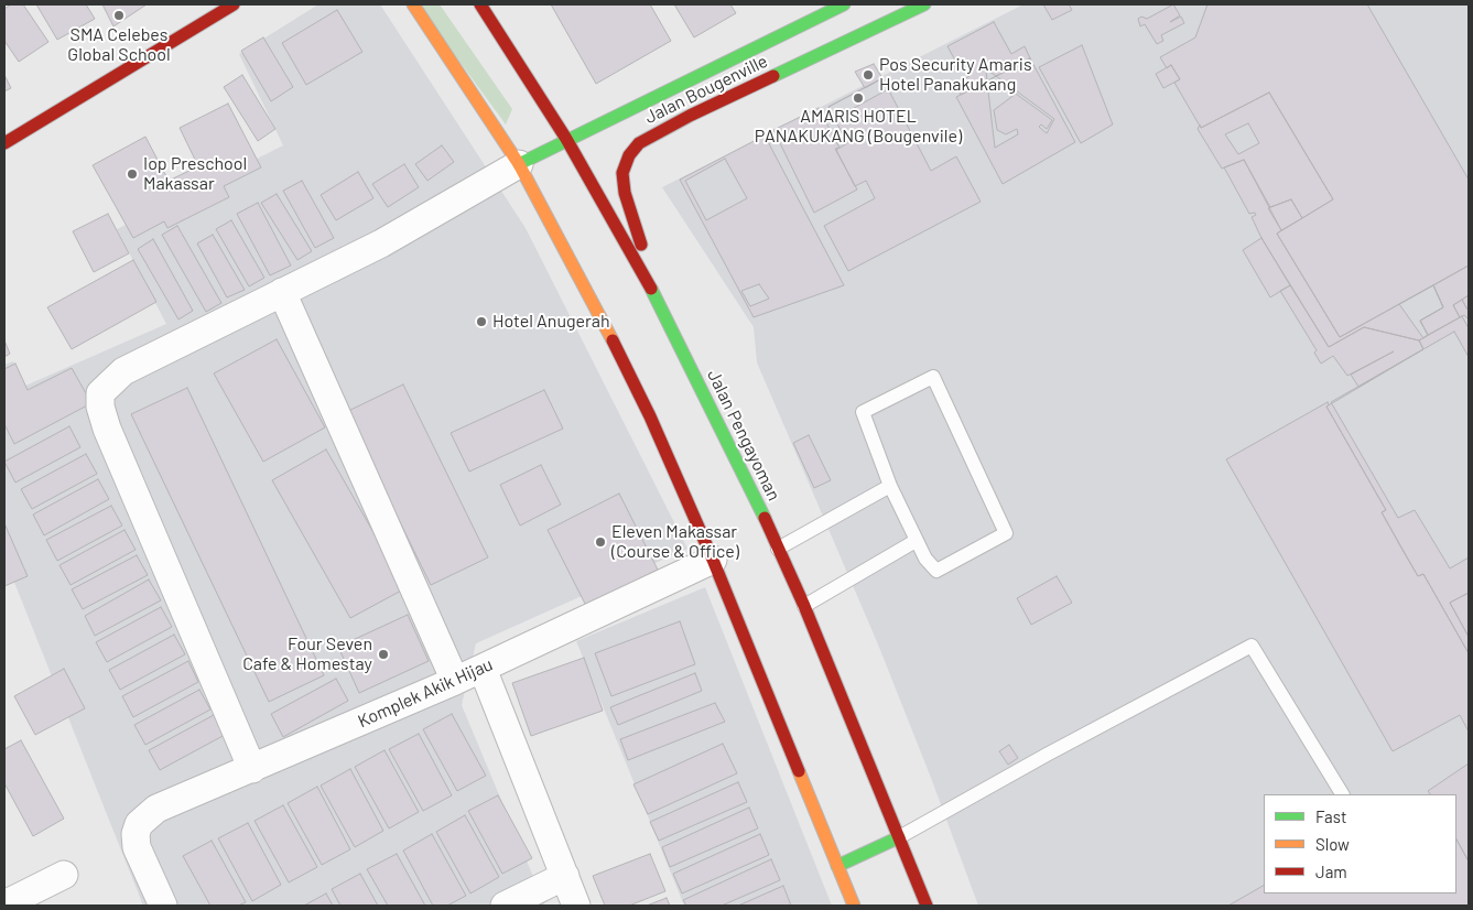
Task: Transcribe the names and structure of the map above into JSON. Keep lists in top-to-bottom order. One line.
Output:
{"streets":{"street":["Jalan Bougenville","Jalan Pengayoman","Komplek Akik Hijau"]},"crossings":[["Jalan Bougenville","Jalan Pengayoman"]],"places":["SMA Celebes Global School","Pos Security Amaris Hotel Panakukang","AMARIS HOTEL PANAKUKANG (Bougenvile)","Iop Preschool Makassar","Hotel Anugerah","Eleven Makassar (Course & Office)","Four Seven Cafe & Homestay"],"legend":["Fast","Slow","Jam"]}
